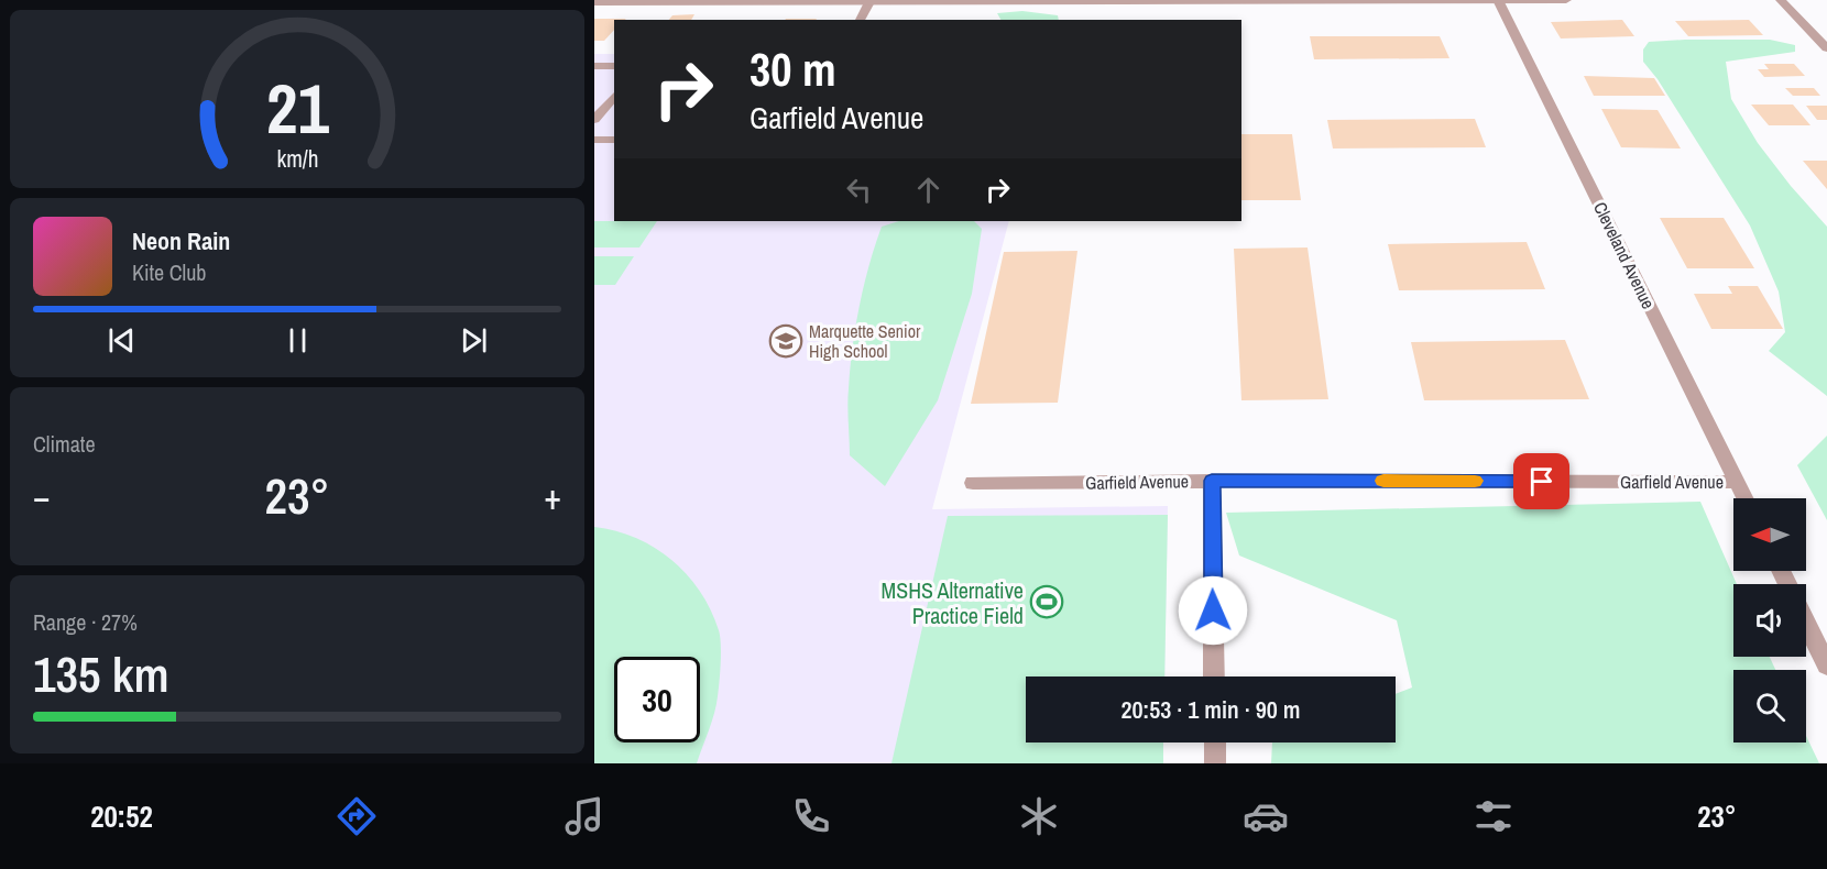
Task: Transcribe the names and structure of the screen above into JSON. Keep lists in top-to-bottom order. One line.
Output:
{"streets":{"street":["Cleveland Avenue","Garfield Avenue"]},"crossings":[["Cleveland Avenue","Garfield Avenue"]],"places":{"school or university":["Marquette Senior High School"],"sports":["MSHS Alternative Practice Field"]},"north":"left","page":{"turn":["30 m","Garfield Avenue"],"song":["Neon Rain","Kite Club"],"tile":["Climate",["Range · 27%","135 km"]],"heat":["−","23°","+"],"limit":"30","trip":"20:53 · 1 min · 90 m","tabs":["20:52","23°"],"gauge":["21","km/h"]}}
